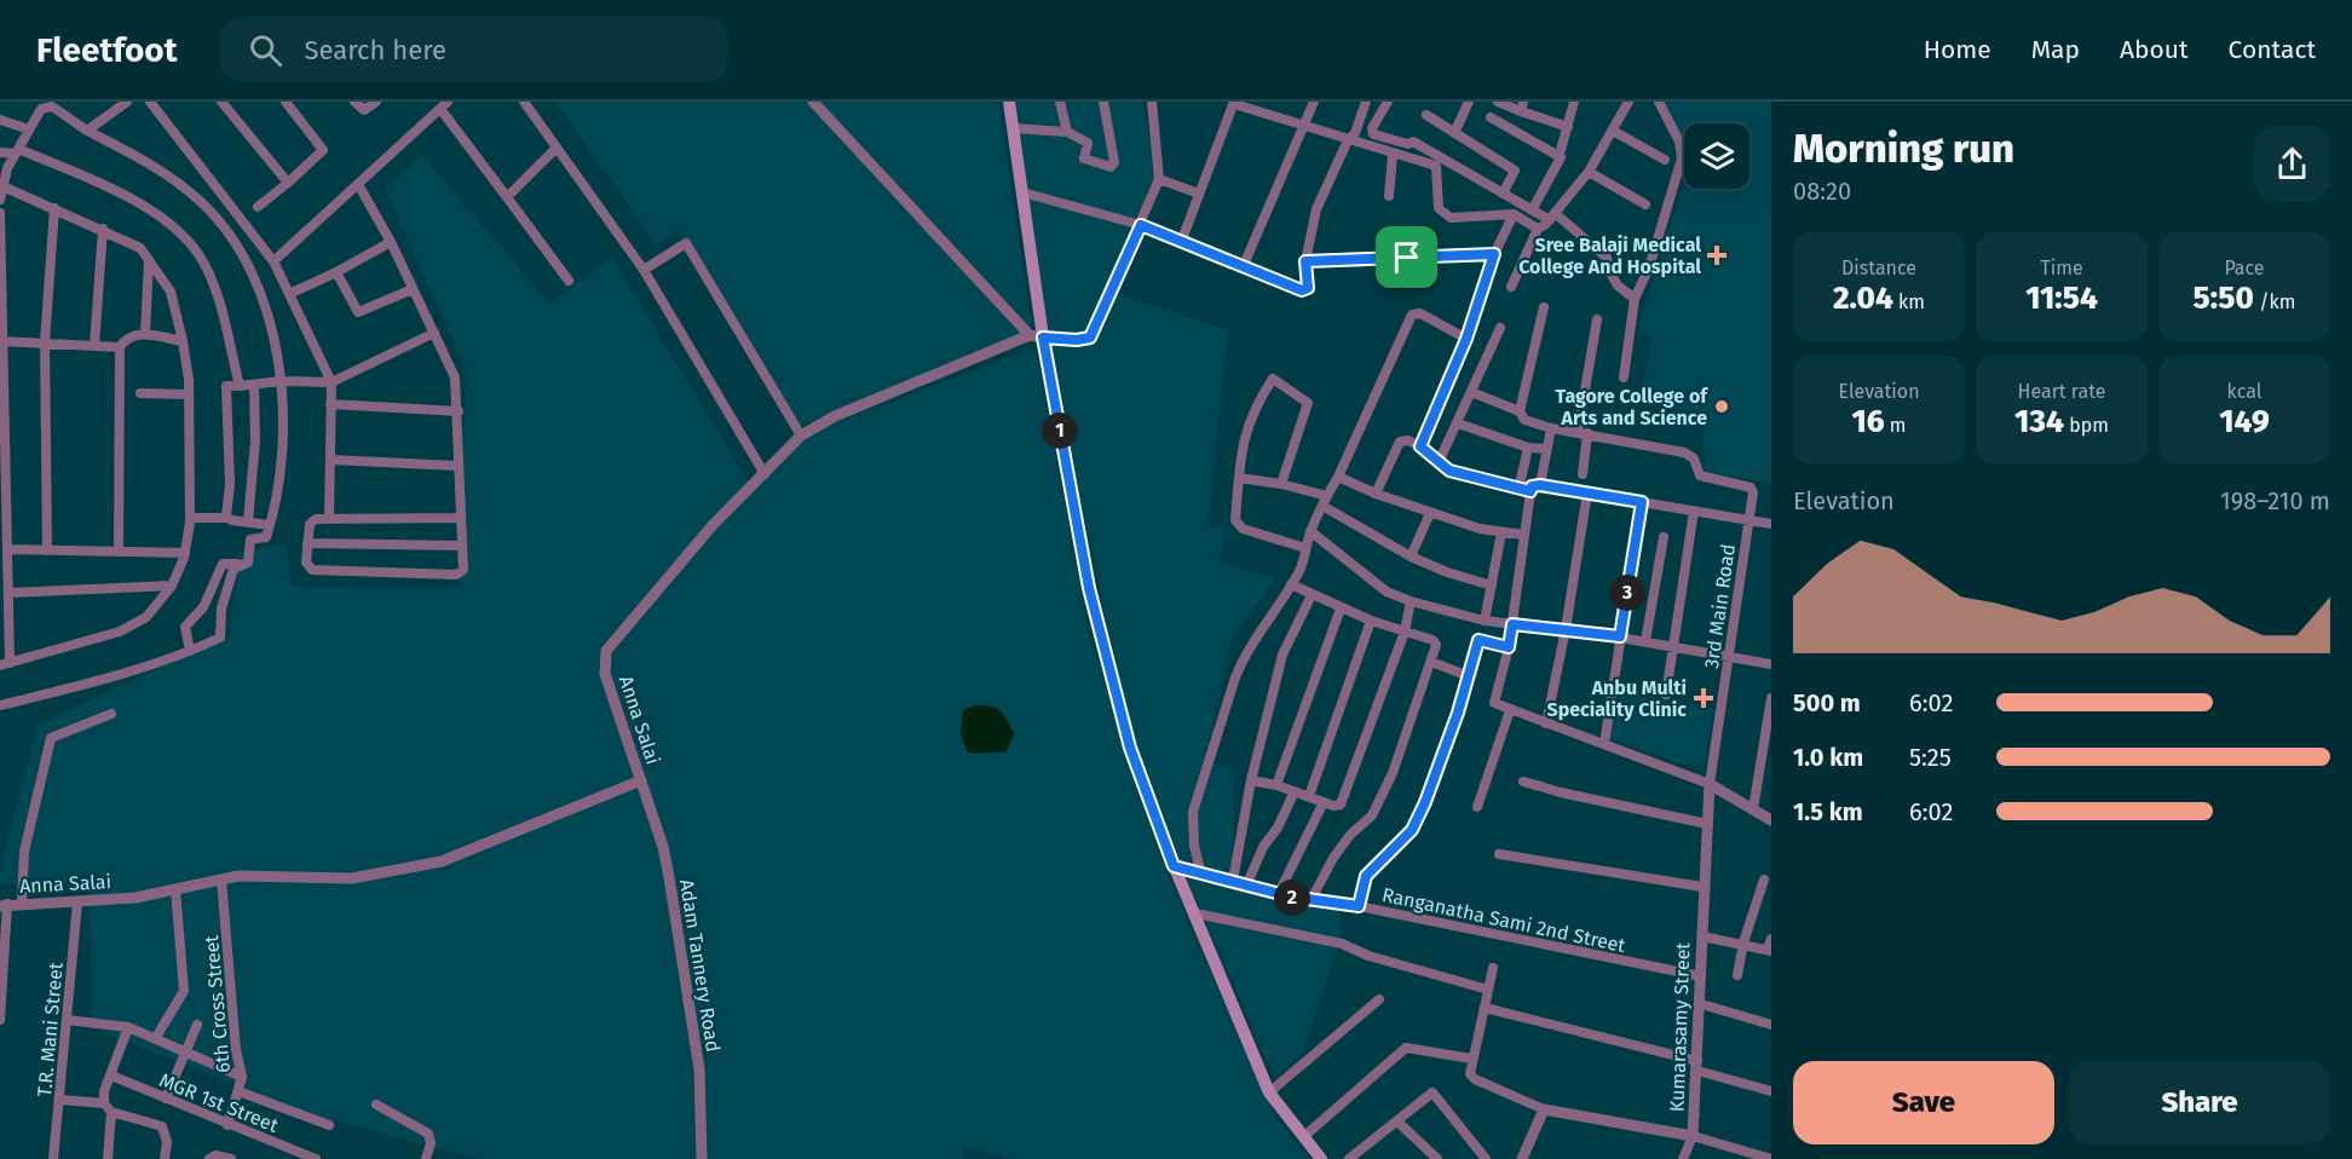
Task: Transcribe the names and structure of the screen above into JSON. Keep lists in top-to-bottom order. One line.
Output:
{"streets":{"street":["3rd Main Road","Anna Salai","Ranganatha Sami 2nd Street","Adam Tannery Road","6th Cross Street","Kumarasamy Street","T.R. Mani Street","MGR 1st Street"]},"crossings":[["3rd Main Road","Kumarasamy Street"],["Anna Salai","Adam Tannery Road"],["Anna Salai","6th Cross Street"],["Anna Salai","T.R. Mani Street"],["Ranganatha Sami 2nd Street","Kumarasamy Street"],["6th Cross Street","MGR 1st Street"]],"places":{"health":["Sree Balaji Medical College And Hospital","Anbu Multi Speciality Clinic"],"other":["Tagore College of Arts and Science"]},"page":{"header":"Fleetfoot","search":"Search here","nav":["Home","Map","About","Contact"],"heading":["Morning run","08:20"],"stats":[["Distance","2.04 km"],["Time","11:54"],["Pace","5:50 /km"],["Elevation","16 m"],["Heart rate","134 bpm"],["kcal","149"]],"pins":["1","3","2"],"chart":["Elevation","198–210 m"],"list":[{"name":"500 m","note":"6:02"},{"name":"1.0 km","note":"5:25"},{"name":"1.5 km","note":"6:02"}],"buttons":["Save","Share"]}}
